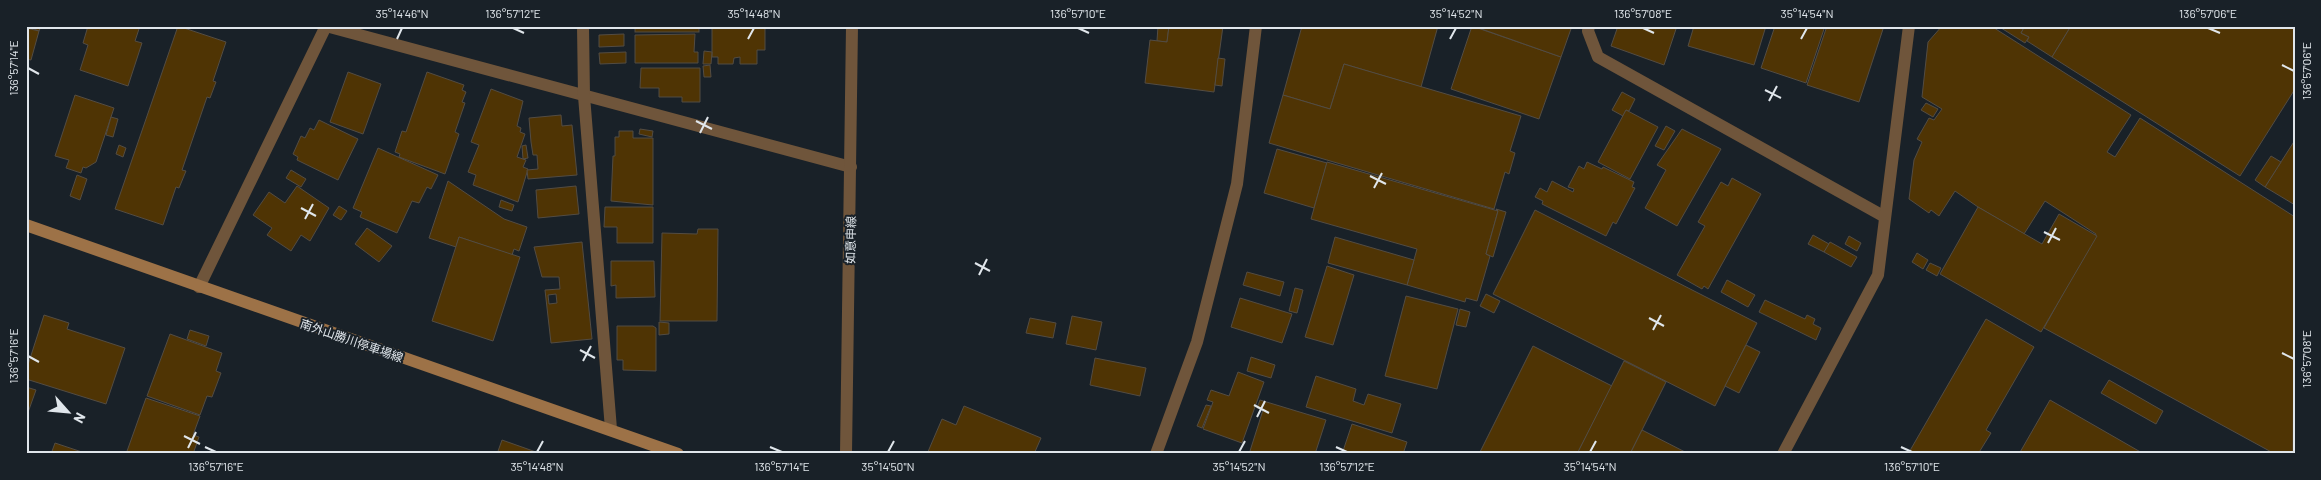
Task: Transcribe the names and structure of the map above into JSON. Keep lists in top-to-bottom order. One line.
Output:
{"streets":{"main road":["南外山勝川停車場線"],"street":["如意申線"]},"north":"bottom right","coordinates":["35°14'46\"N","136°57'12\"E","35°14'48\"N","136°57'10\"E","35°14'52\"N","136°57'08\"E","35°14'54\"N","136°57'06\"E","136°57'14\"E","136°57'16\"E","35°14'50\"N"]}
